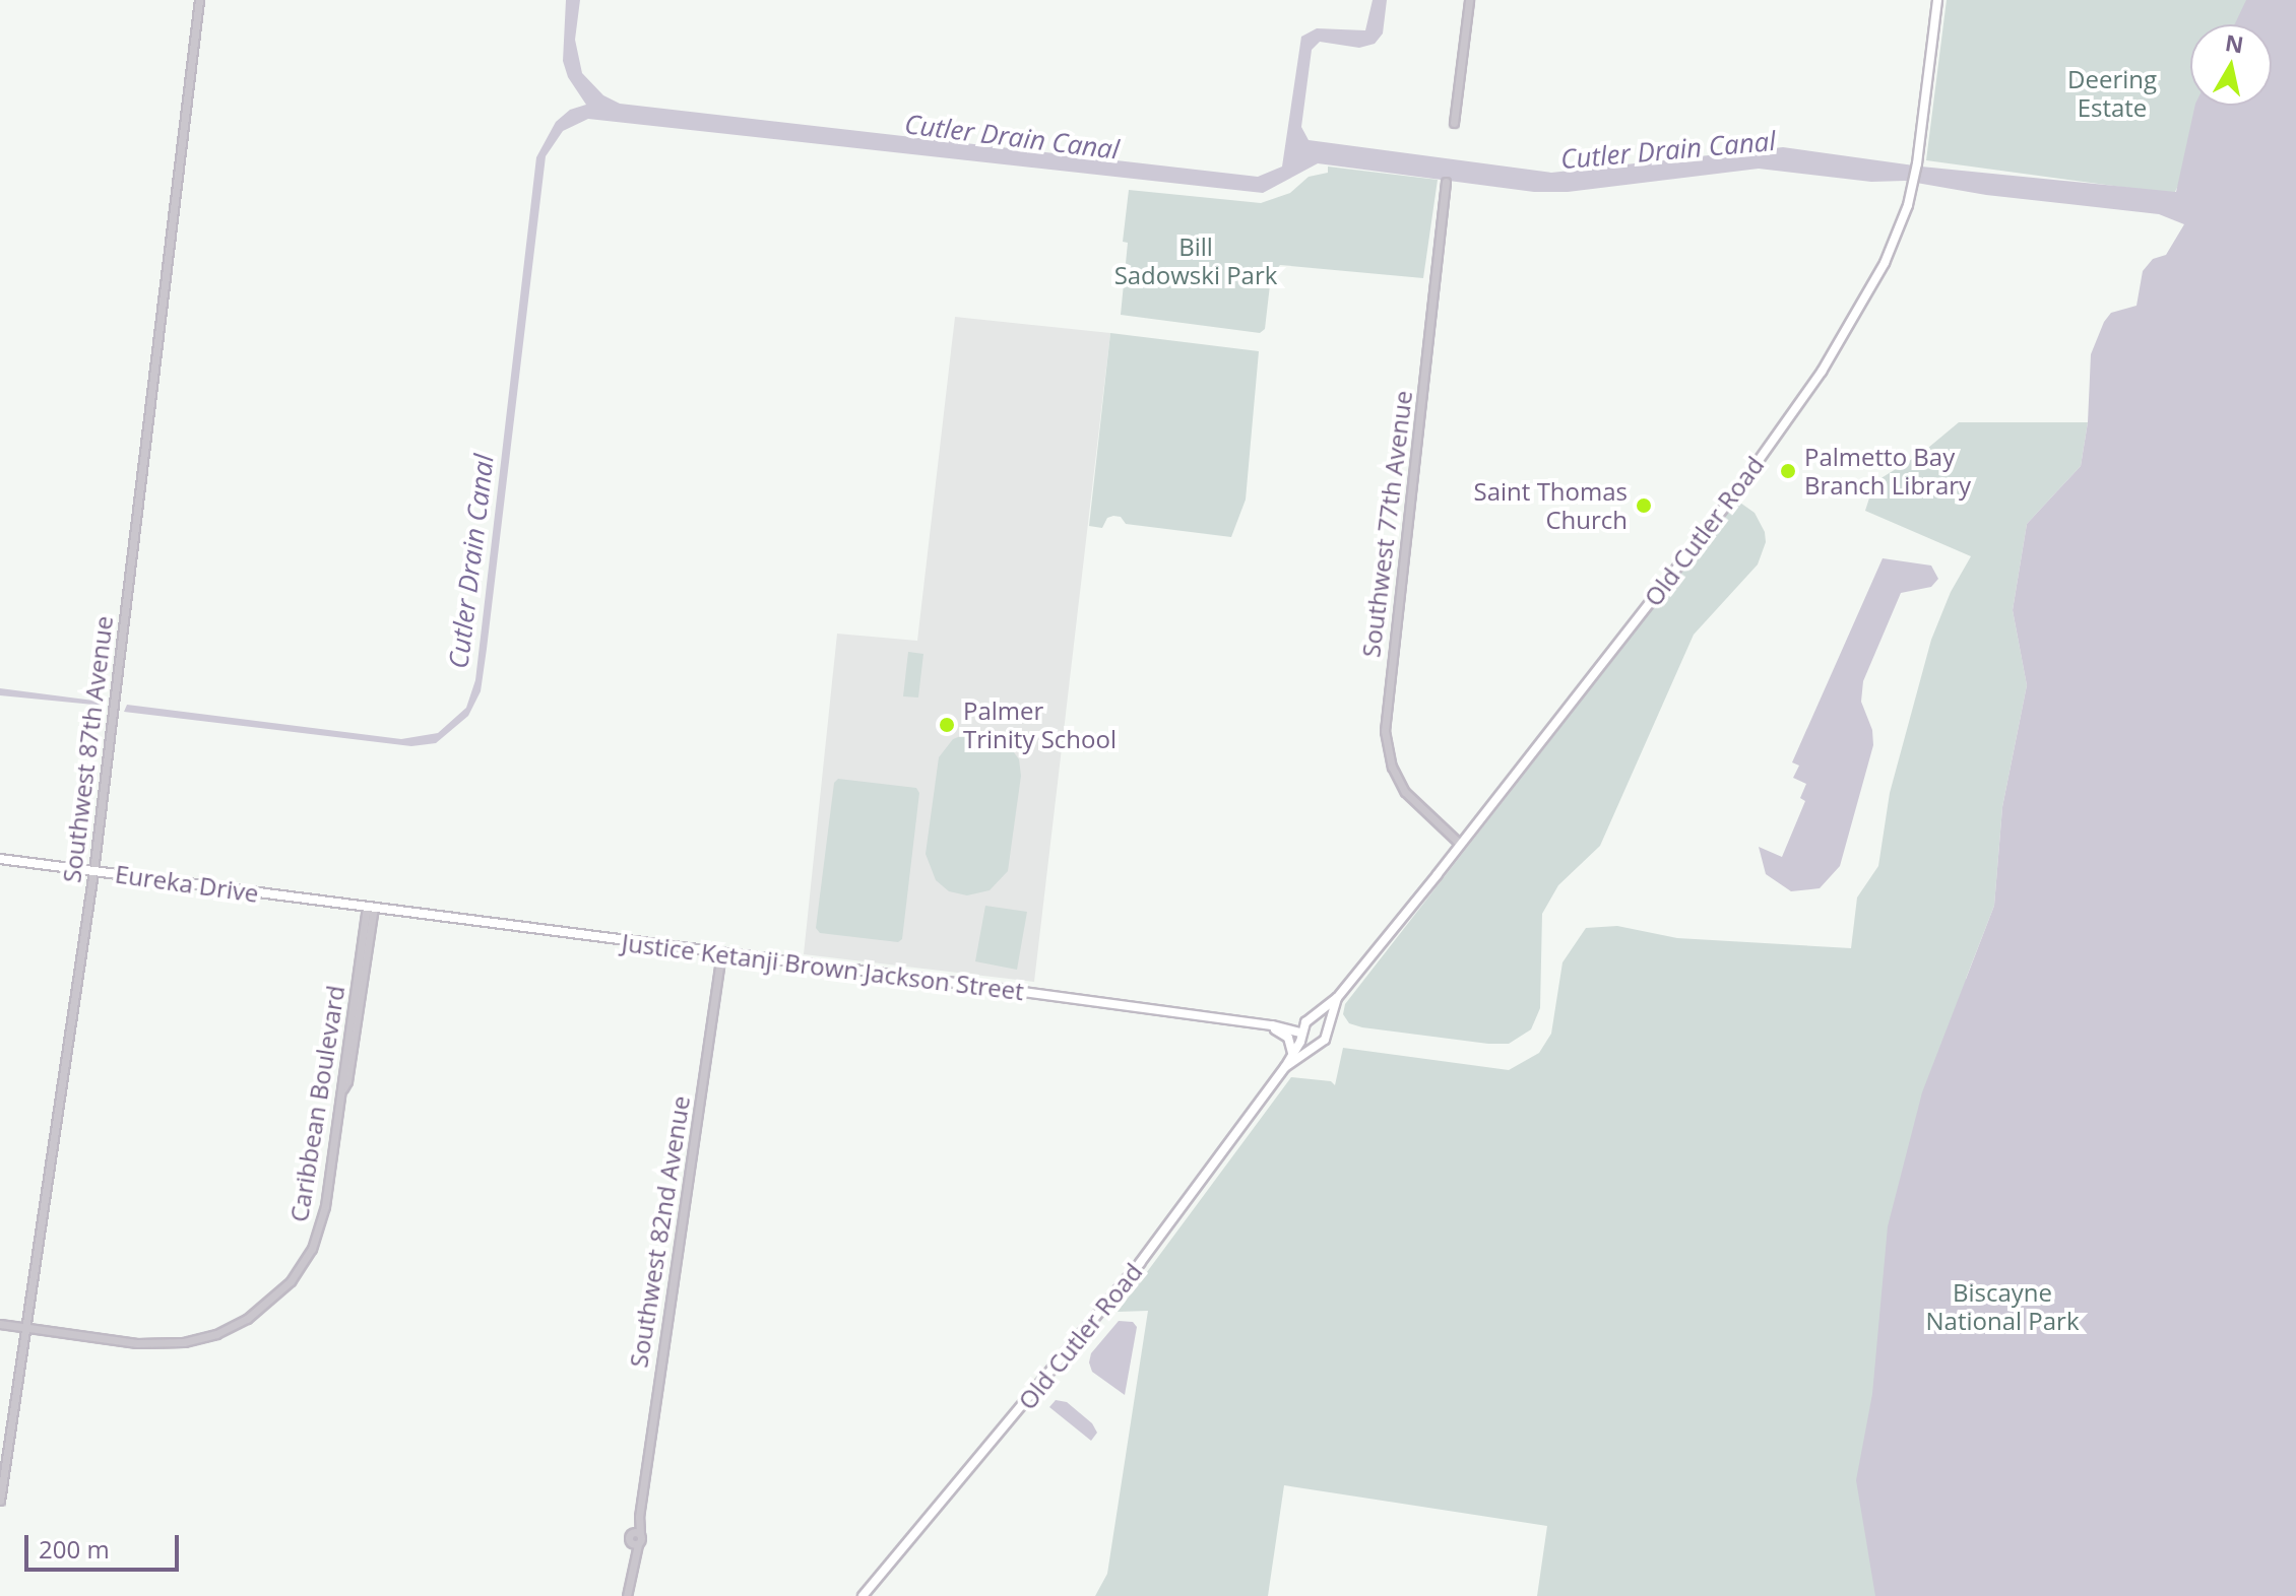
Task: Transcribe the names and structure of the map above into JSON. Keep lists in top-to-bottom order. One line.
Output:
{"streets":{"main road":["Old Cutler Road","Eureka Drive","Justice Ketanji Brown Jackson Street"],"street":["Southwest 77th Avenue","Southwest 87th Avenue","Caribbean Boulevard","Southwest 82nd Avenue"]},"crossings":[["Southwest 77th Avenue","Old Cutler Road"],["Old Cutler Road","Justice Ketanji Brown Jackson Street"],["Southwest 87th Avenue","Eureka Drive"],["Southwest 87th Avenue","Caribbean Boulevard"],["Eureka Drive","Justice Ketanji Brown Jackson Street"],["Eureka Drive","Caribbean Boulevard"],["Justice Ketanji Brown Jackson Street","Caribbean Boulevard"],["Justice Ketanji Brown Jackson Street","Southwest 82nd Avenue"]],"water":["Cutler Drain Canal"],"parks":["Deering Estate","Bill Sadowski Park","Biscayne National Park"],"places":["Palmetto Bay Branch Library","Saint Thomas Church","Palmer Trinity School"],"scale_bar":"200 m","north":"top"}
